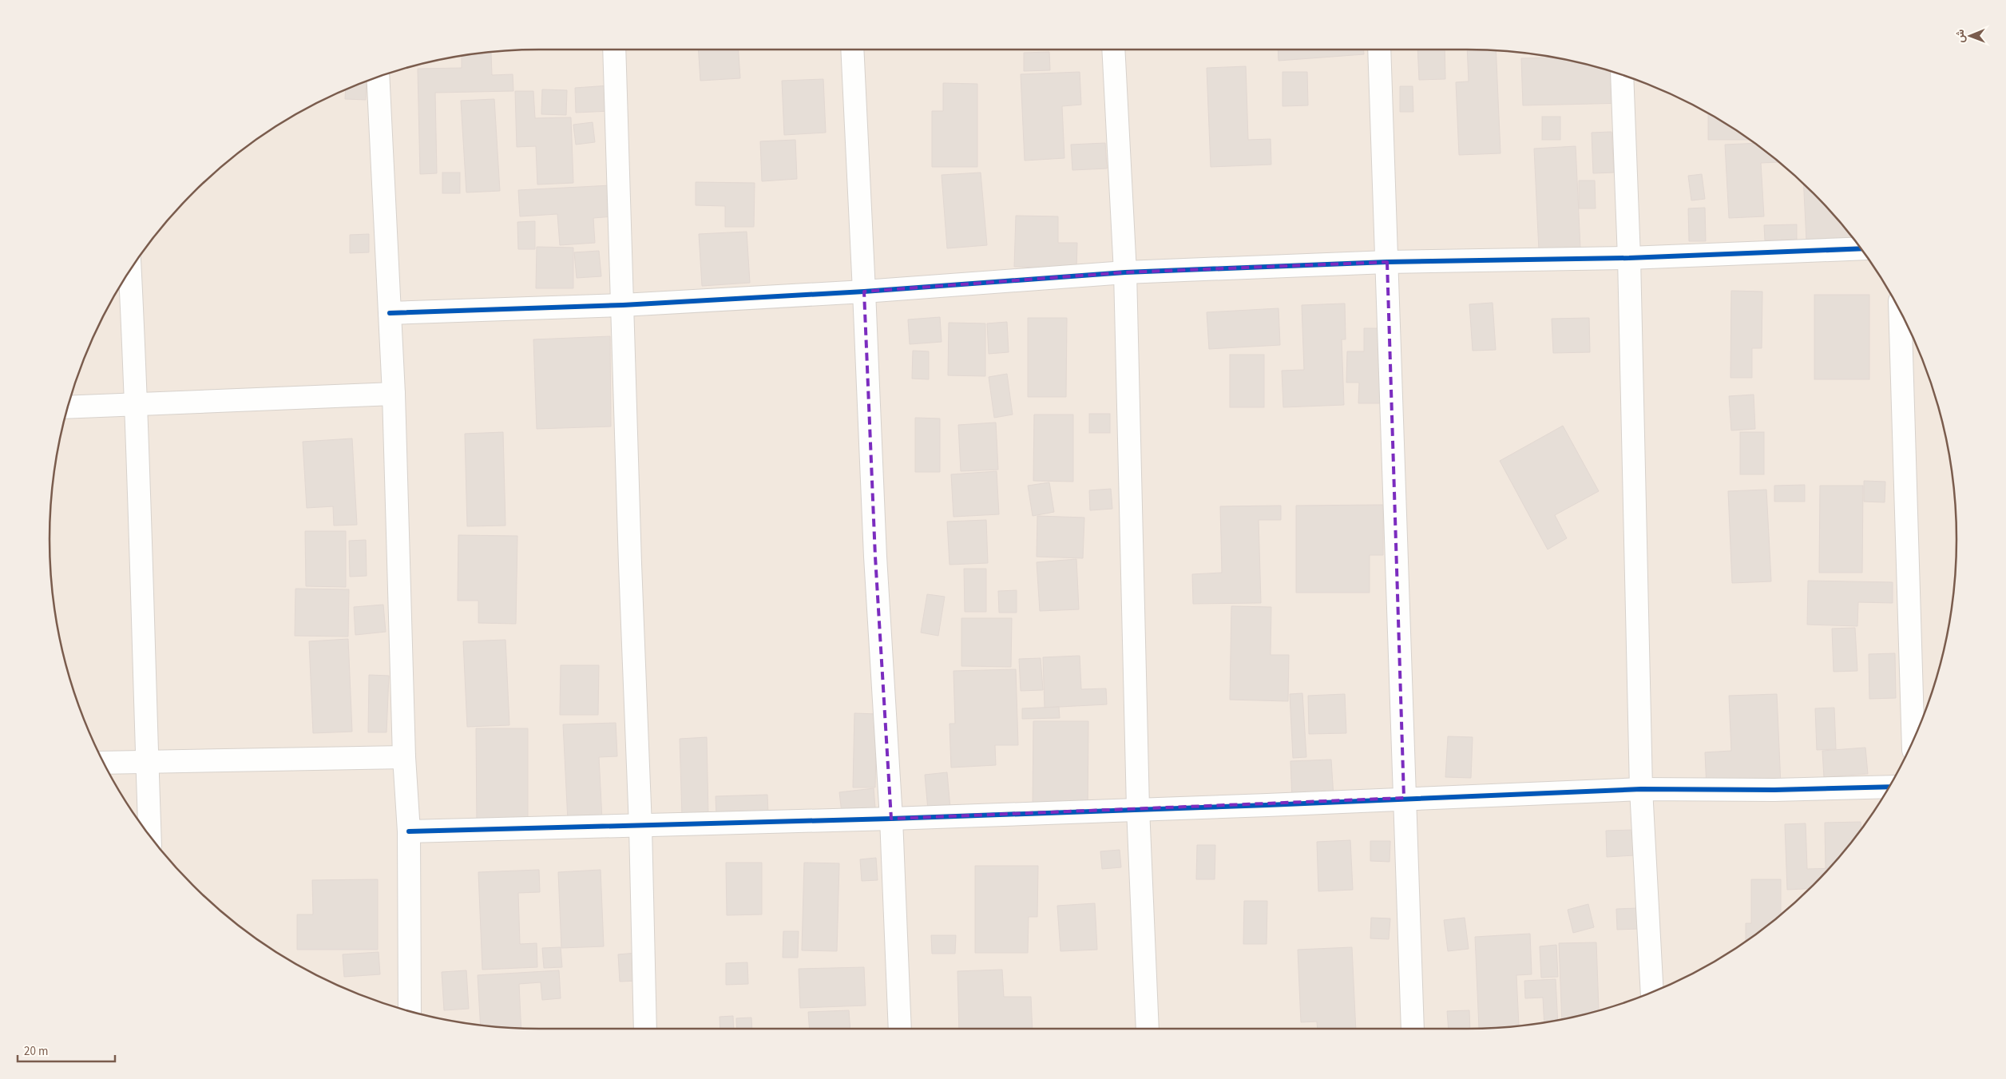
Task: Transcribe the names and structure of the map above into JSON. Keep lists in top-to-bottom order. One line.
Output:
{"scale_bar":"20 m","north":"left"}
